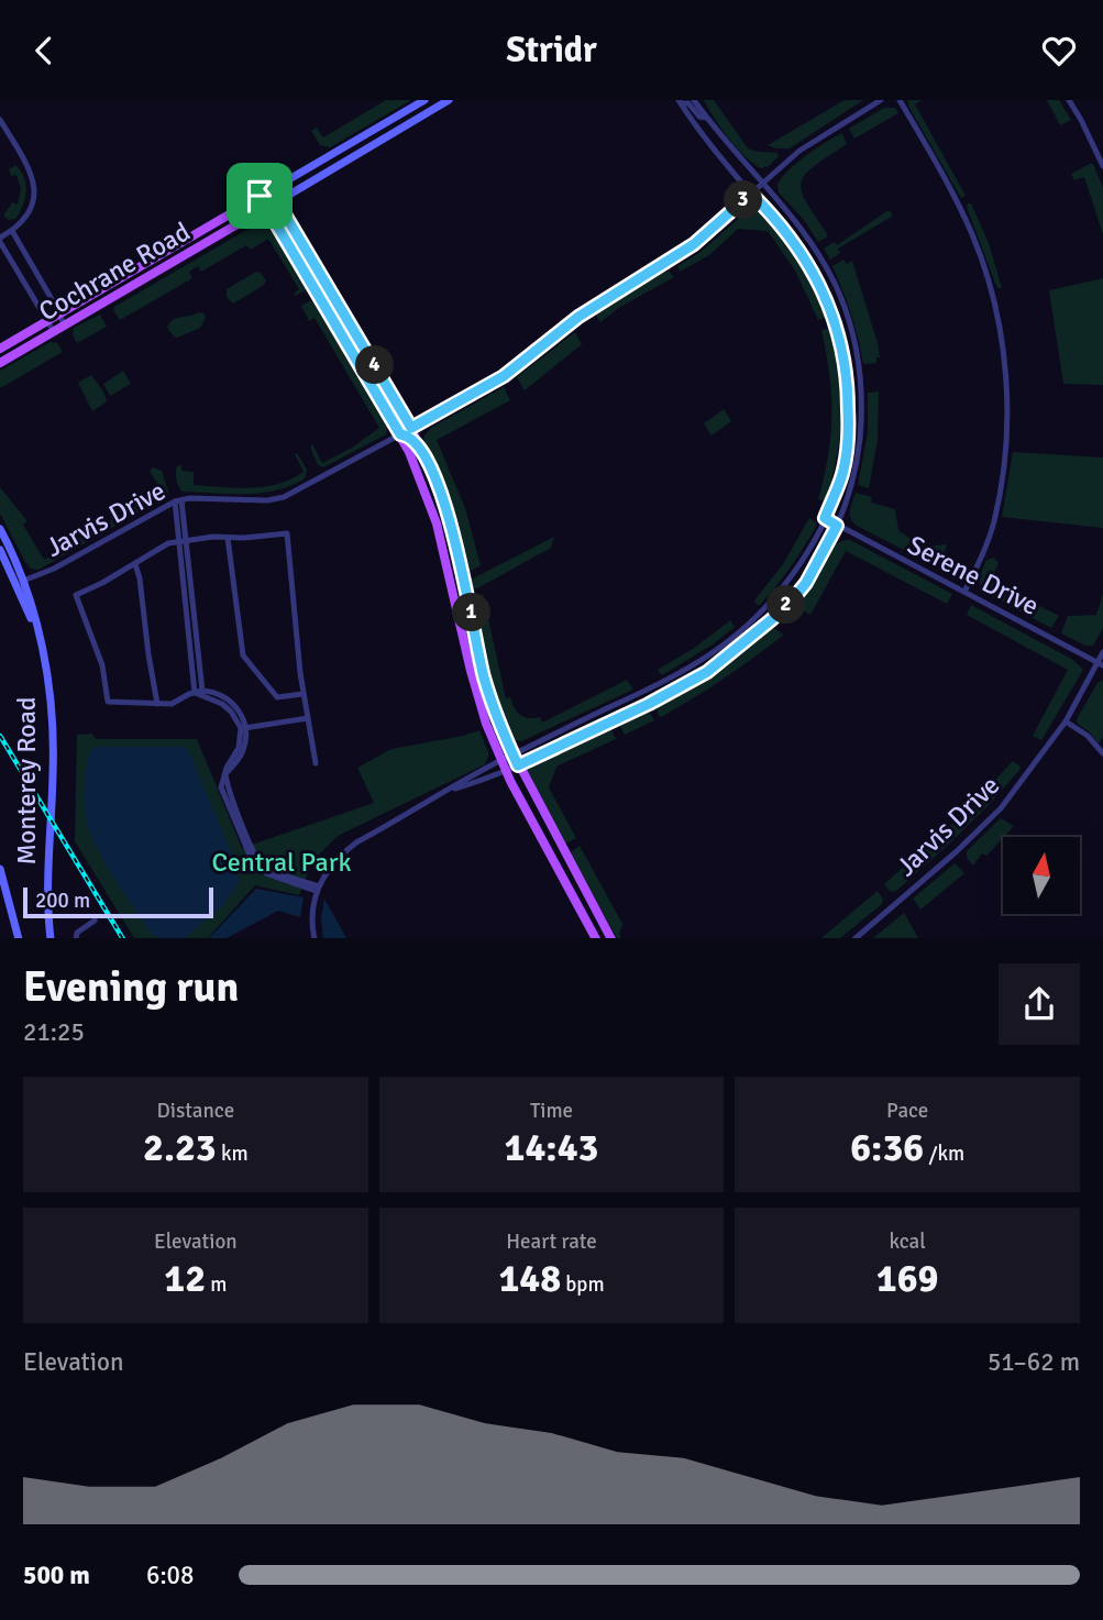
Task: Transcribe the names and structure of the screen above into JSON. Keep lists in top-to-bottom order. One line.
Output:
{"streets":{"main road":["Cochrane Road","Monterey Road"],"street":["Jarvis Drive","Serene Drive"]},"crossings":[["Jarvis Drive","Serene Drive"],["Jarvis Drive","Monterey Road"]],"parks":["Central Park"],"scale_bar":"200 m","north":"top","page":{"header":"Stridr","pins":["3","4","2","1"],"scale":"200 m","heading":["Evening run","21:25"],"stats":[["Distance","2.23 km"],["Time","14:43"],["Pace","6:36 /km"],["Elevation","12 m"],["Heart rate","148 bpm"],["kcal","169"]],"chart":["Elevation","51–62 m"],"list":[{"name":"500 m","note":"6:08"}]}}
